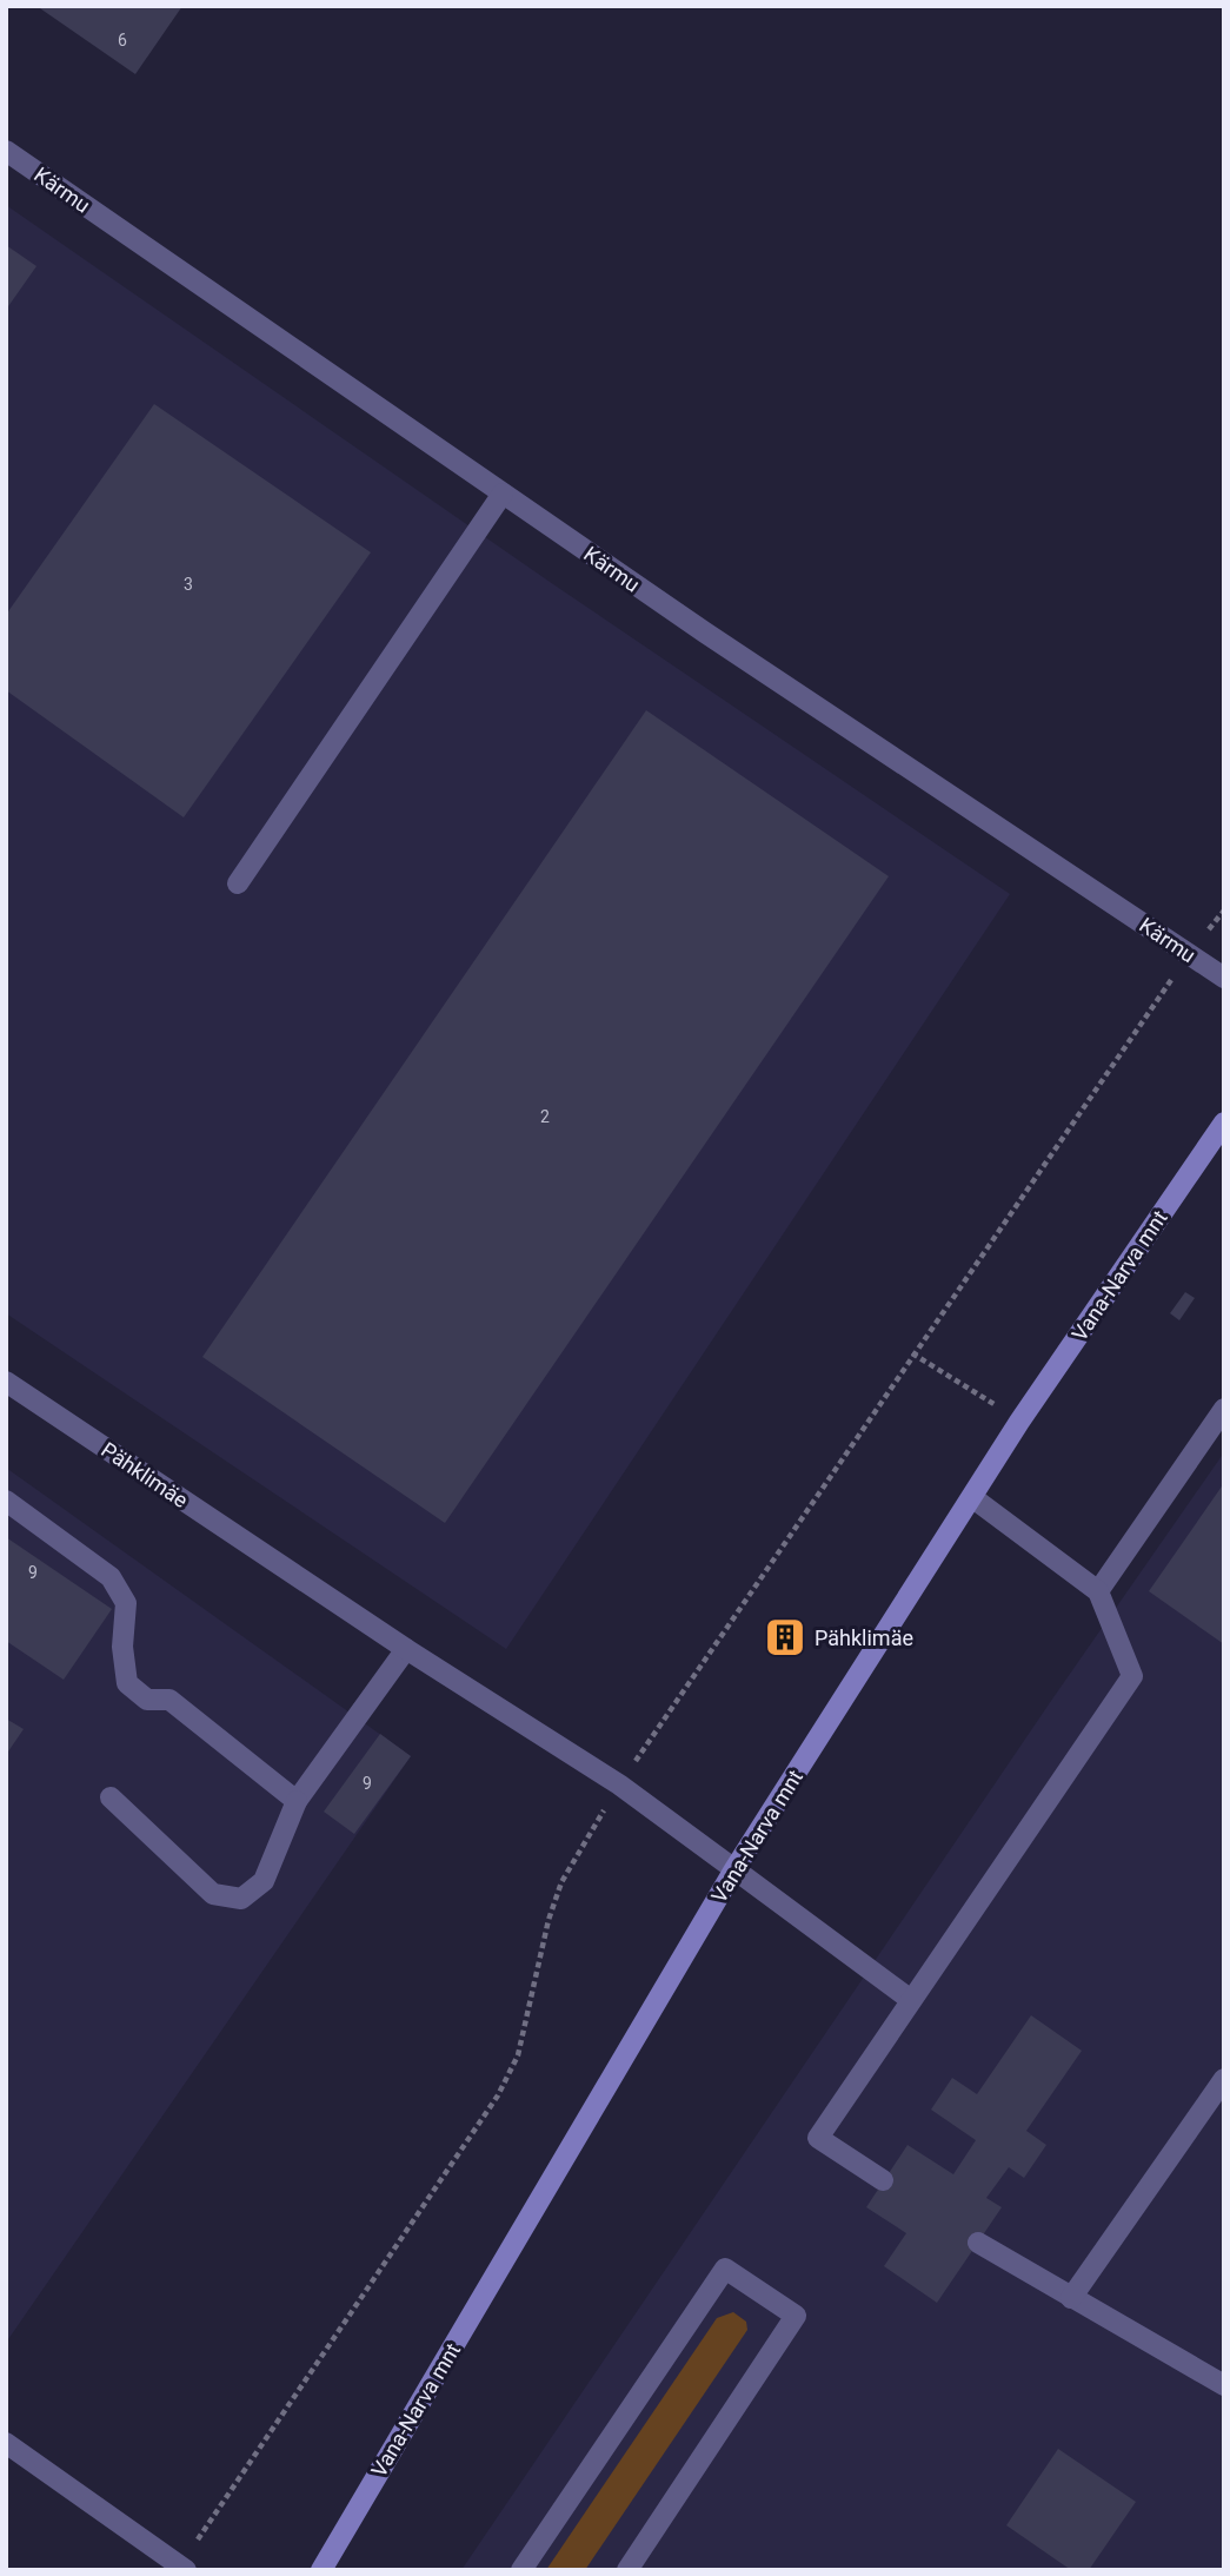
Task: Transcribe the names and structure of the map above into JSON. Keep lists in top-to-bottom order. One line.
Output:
{"streets":{"main road":["Vana-Narva mnt"],"street":["Kärmu","Pähklimäe"]},"crossings":[["Vana-Narva mnt","Pähklimäe"]],"places":{"building":["Pähklimäe"]},"house_numbers":["6","3","2","9","9"]}
